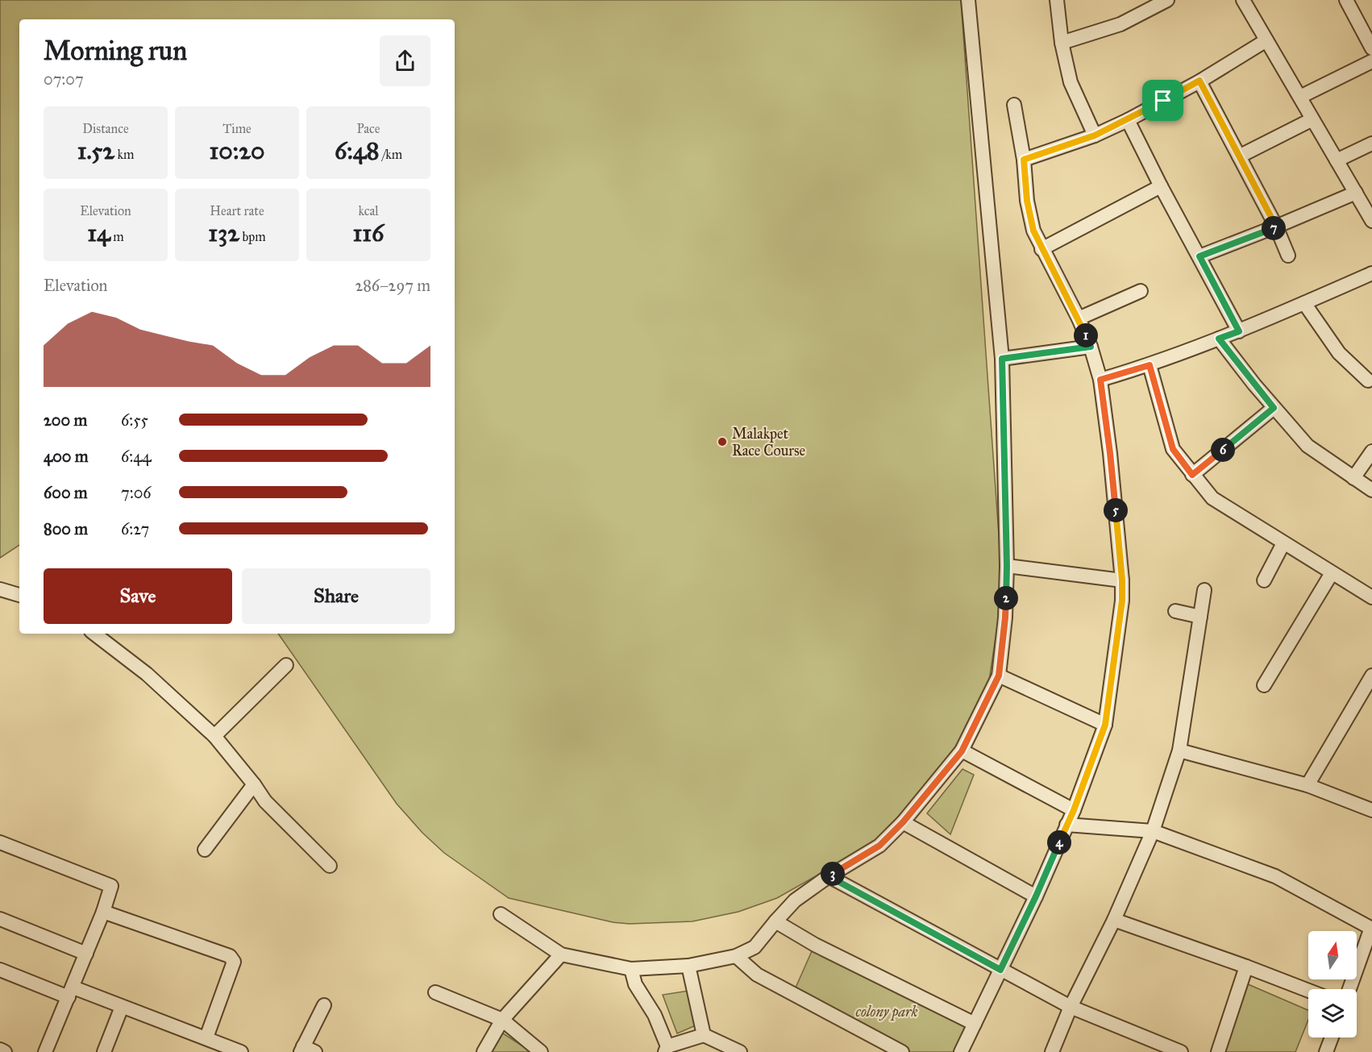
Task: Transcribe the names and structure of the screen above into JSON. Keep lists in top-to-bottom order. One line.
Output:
{"parks":["colony park"],"places":["Malakpet Race Course"],"north":"top","page":{"heading":["Morning run","07:07"],"stats":[["Distance","1.52 km"],["Time","10:20"],["Pace","6:48 /km"],["Elevation","14 m"],["Heart rate","132 bpm"],["kcal","116"]],"pins":["7","1","6","5","2","4","3"],"chart":["Elevation","286–297 m"],"list":[{"name":"200 m","note":"6:55"},{"name":"400 m","note":"6:44"},{"name":"600 m","note":"7:06"},{"name":"800 m","note":"6:27"}],"buttons":["Save","Share"]}}
